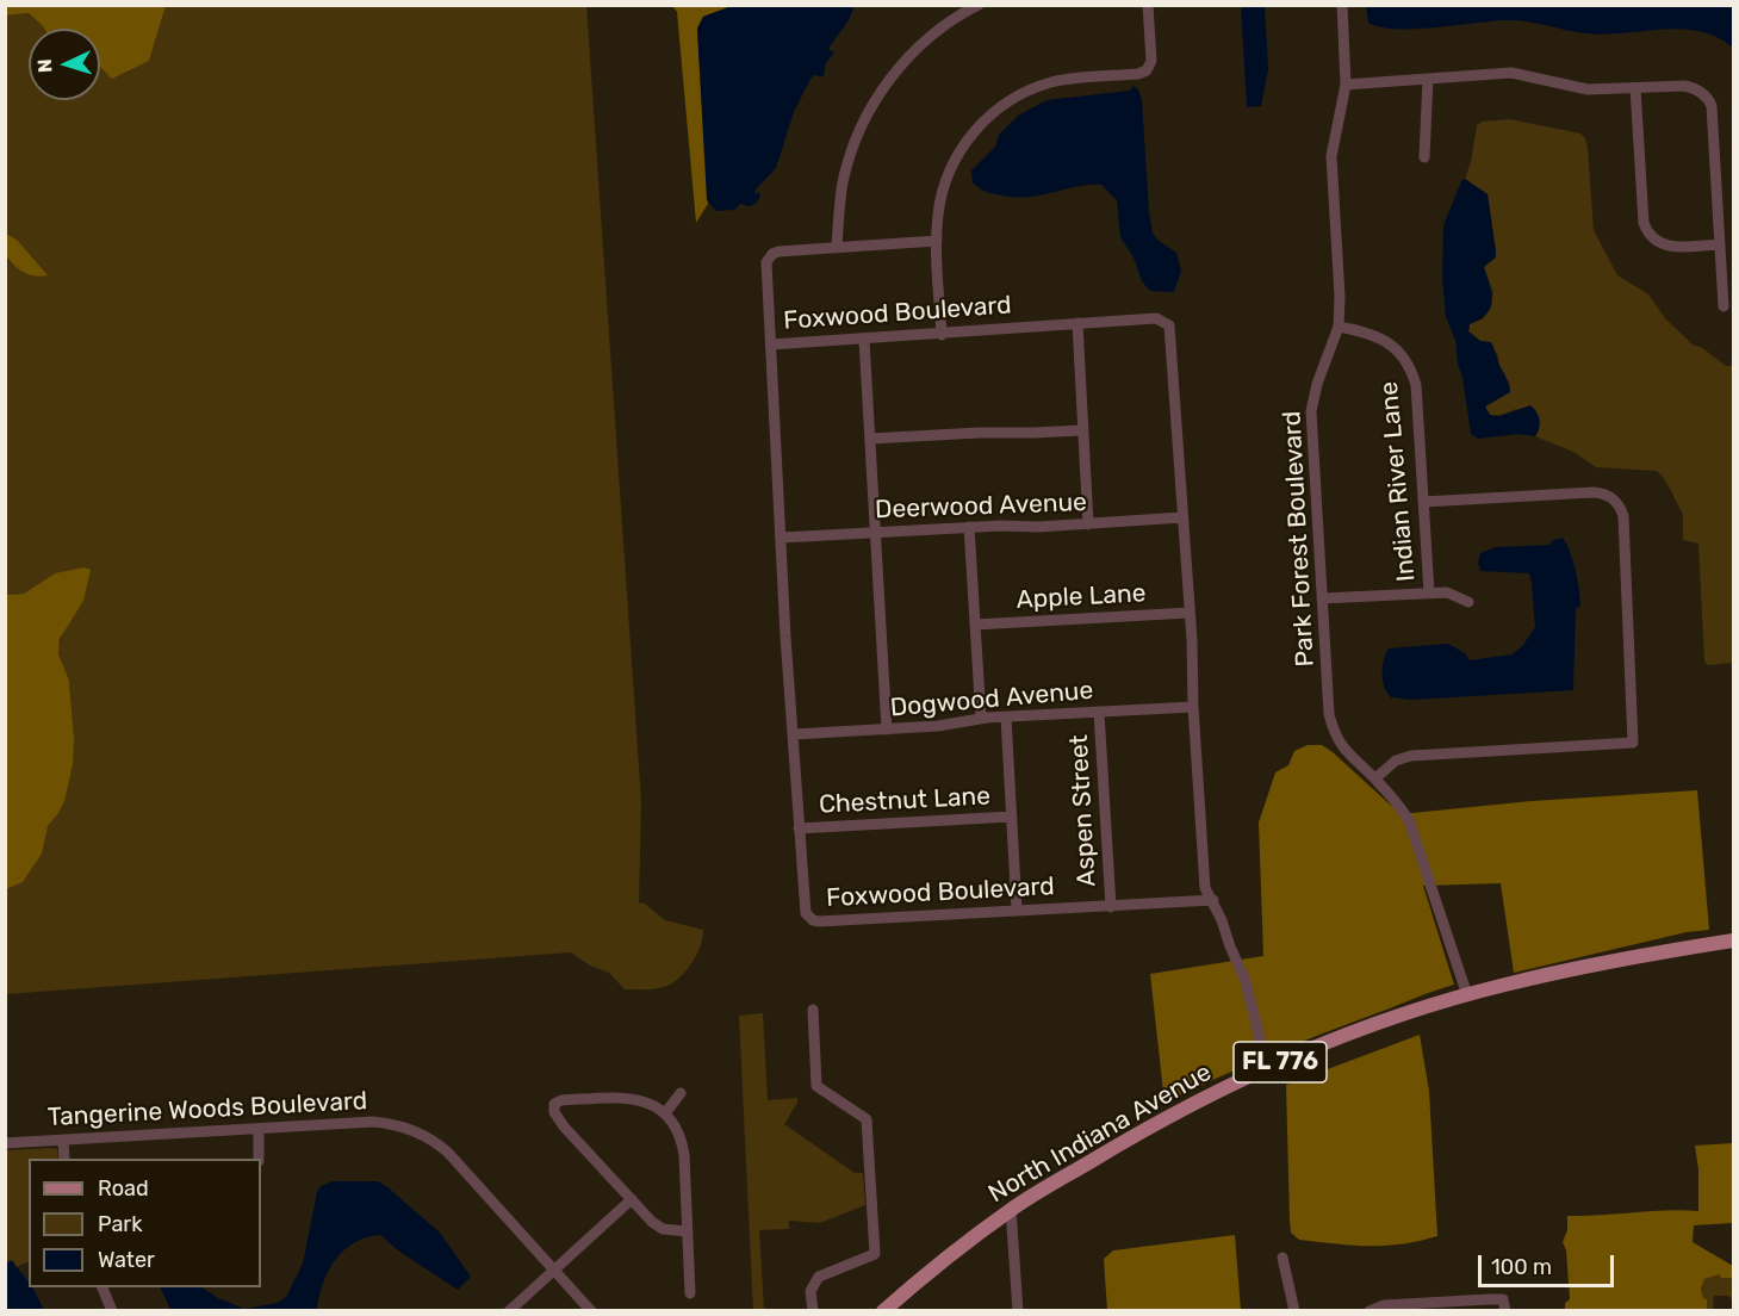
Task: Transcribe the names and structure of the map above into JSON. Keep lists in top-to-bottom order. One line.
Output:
{"streets":{"main road":["FL 776","North Indiana Avenue"],"street":["Foxwood Boulevard","Indian River Lane","Deerwood Avenue","Park Forest Boulevard","Apple Lane","Dogwood Avenue","Chestnut Lane","Aspen Street","Tangerine Woods Boulevard"]},"crossings":[["Foxwood Boulevard","Deerwood Avenue"],["Foxwood Boulevard","Apple Lane"],["Foxwood Boulevard","Dogwood Avenue"],["Foxwood Boulevard","Chestnut Lane"],["Foxwood Boulevard","Aspen Street"],["Foxwood Boulevard","North Indiana Avenue"],["Indian River Lane","Park Forest Boulevard"],["Park Forest Boulevard","North Indiana Avenue"],["Dogwood Avenue","Aspen Street"]],"legend":["Road","Park","Water"],"scale_bar":"100 m","north":"left"}
